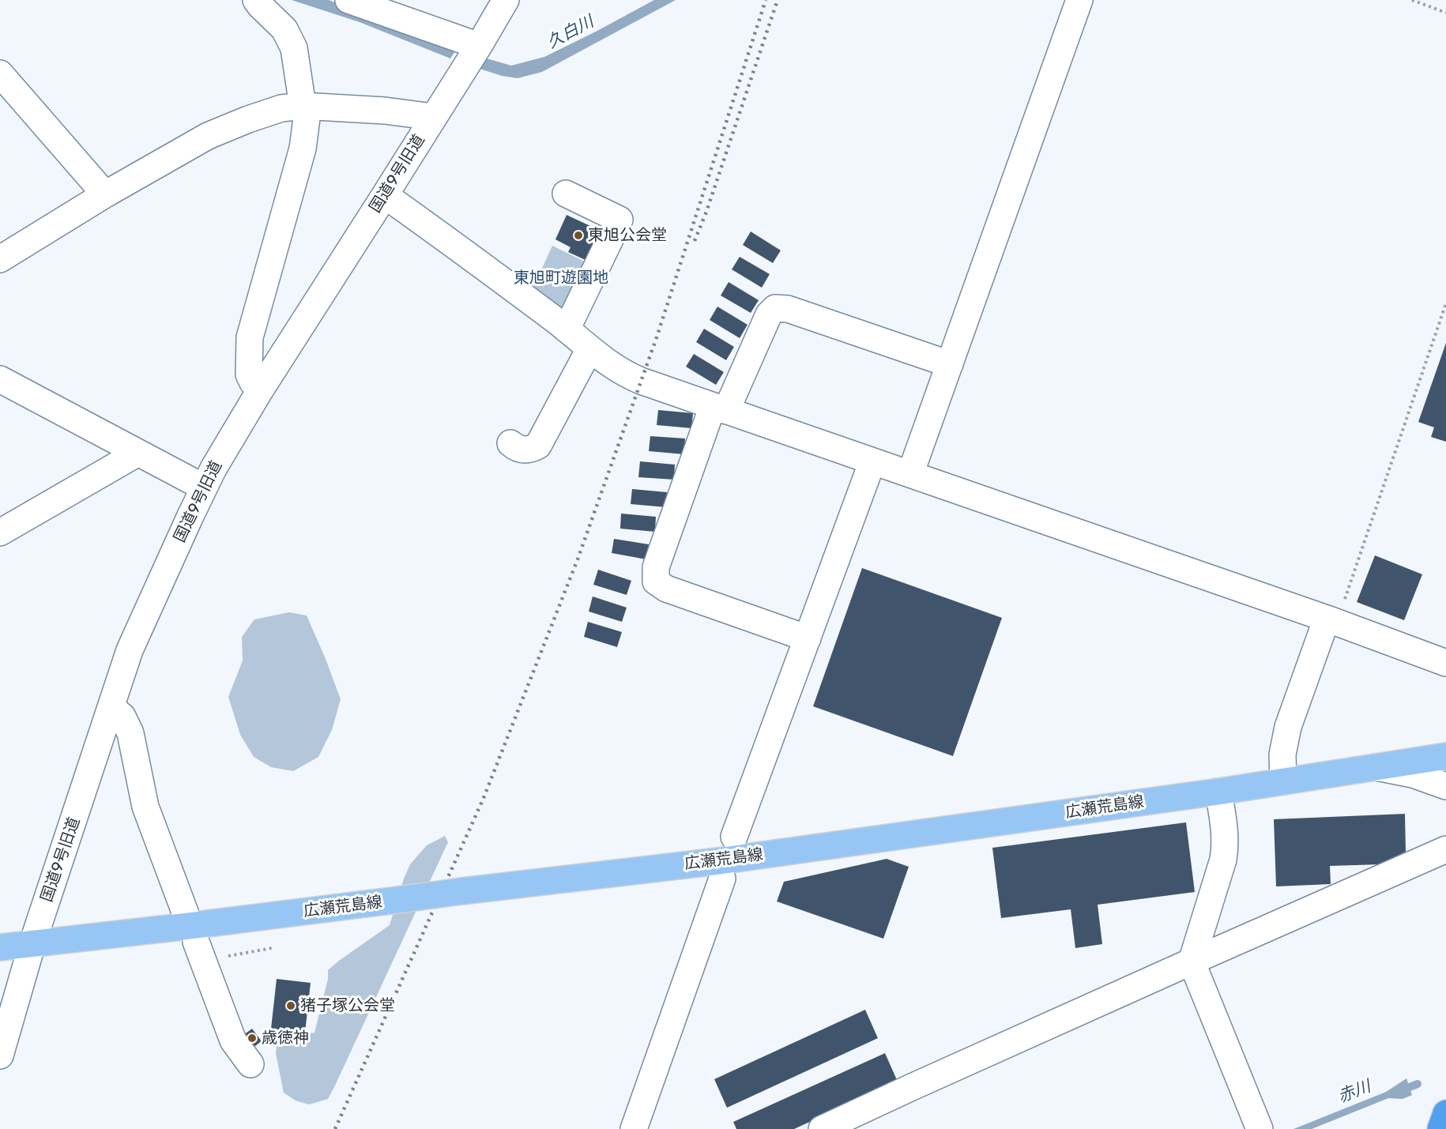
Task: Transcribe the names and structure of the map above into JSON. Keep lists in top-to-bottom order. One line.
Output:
{"streets":{"main road":["広瀬荒島線"],"street":["国道9号旧道"]},"crossings":[["国道9号旧道","広瀬荒島線"]],"water":["久白川","赤川"],"parks":["東旭町遊園地"],"places":["東旭公会堂","猪子塚公会堂","歳徳神"]}
